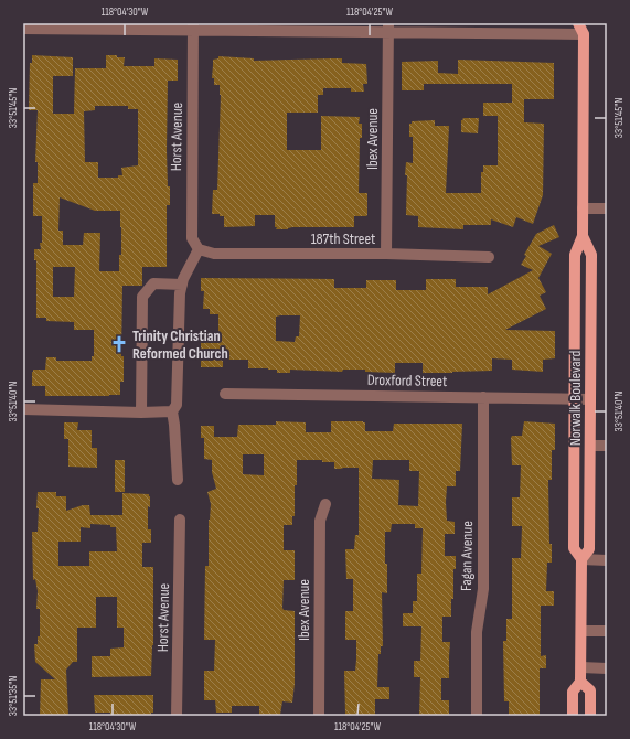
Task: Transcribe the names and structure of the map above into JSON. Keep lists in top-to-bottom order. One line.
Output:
{"streets":{"main road":["Norwalk Boulevard"],"street":["Horst Avenue","Ibex Avenue","187th Street","Droxford Street","Fagan Avenue"]},"crossings":[["Horst Avenue","187th Street"],["Ibex Avenue","187th Street"],["Droxford Street","Norwalk Boulevard"],["Droxford Street","Fagan Avenue"]],"places":{"church":["Trinity Christian Reformed Church"]},"coordinates":["118°04'30\"W","118°04'25\"W","33°51'45\"N","33°51'40\"N","33°51'35\"N"]}
